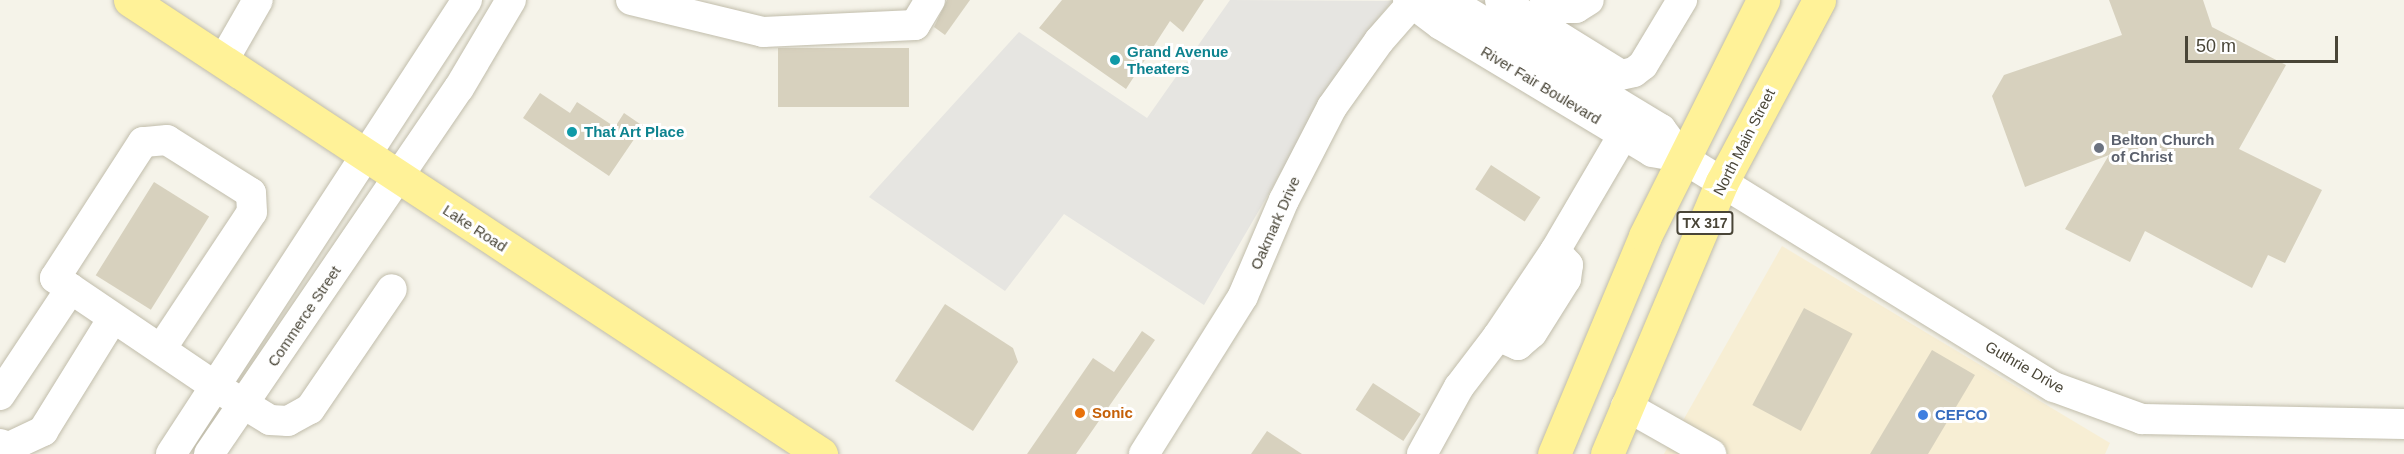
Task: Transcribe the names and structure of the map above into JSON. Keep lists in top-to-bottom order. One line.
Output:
{"streets":{"main road":["North Main Street","TX 317","Lake Road"],"street":["River Fair Boulevard","Oakmark Drive","Commerce Street","Guthrie Drive"]},"crossings":[["River Fair Boulevard","North Main Street"],["River Fair Boulevard","Oakmark Drive"],["River Fair Boulevard","TX 317"],["River Fair Boulevard","Guthrie Drive"],["North Main Street","Guthrie Drive"],["Lake Road","Commerce Street"]],"places":["Grand Avenue Theaters","That Art Place","Belton Church of Christ","Sonic","CEFCO"],"scale_bar":"50 m"}
